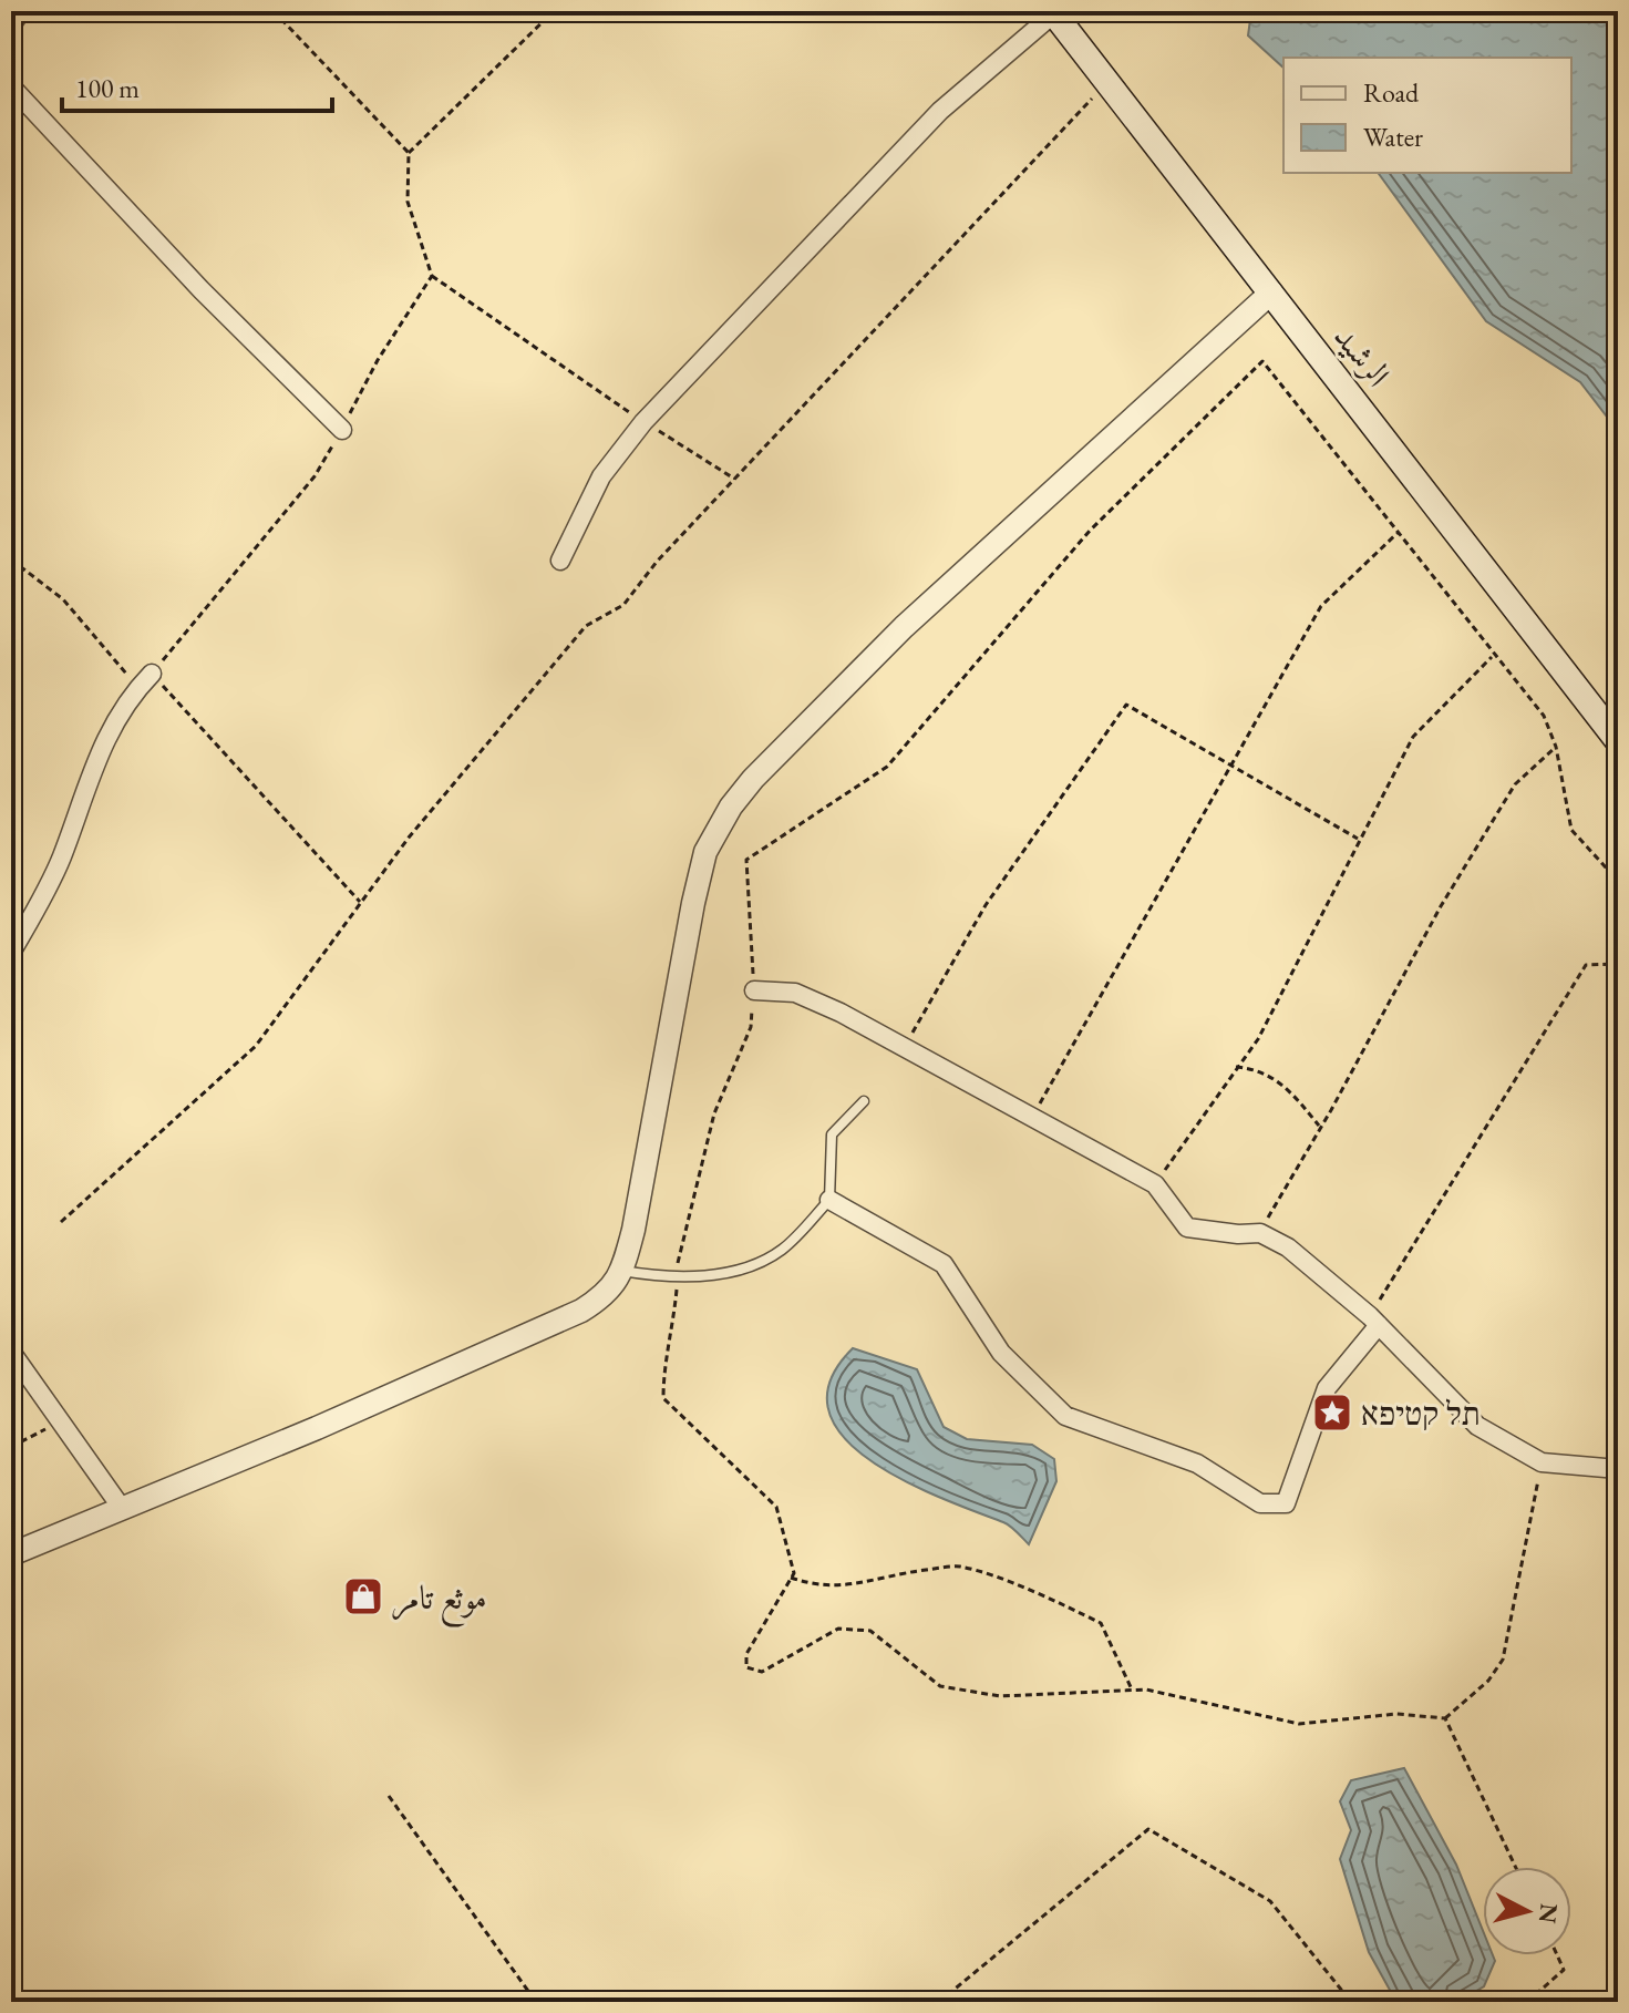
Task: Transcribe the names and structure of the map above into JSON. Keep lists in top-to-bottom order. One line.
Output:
{"streets":{"main road":["الرشيد"]},"places":{"place":["תל קטיפא"],"shop":["موثع تامر"]},"legend":["Road","Water"],"scale_bar":"100 m","north":"right"}
